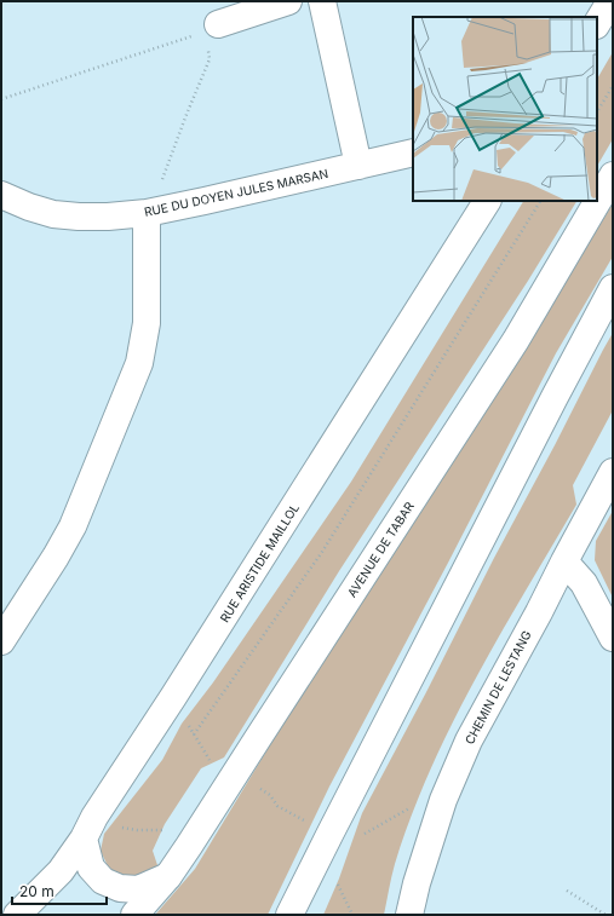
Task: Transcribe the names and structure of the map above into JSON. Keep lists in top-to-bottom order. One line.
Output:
{"streets":{"street":["RUE DU DOYEN JULES MARSAN","AVENUE DE TABAR","RUE ARISTIDE MAILLOL","CHEMIN DE LESTANG"]},"scale_bar":"20 m"}
